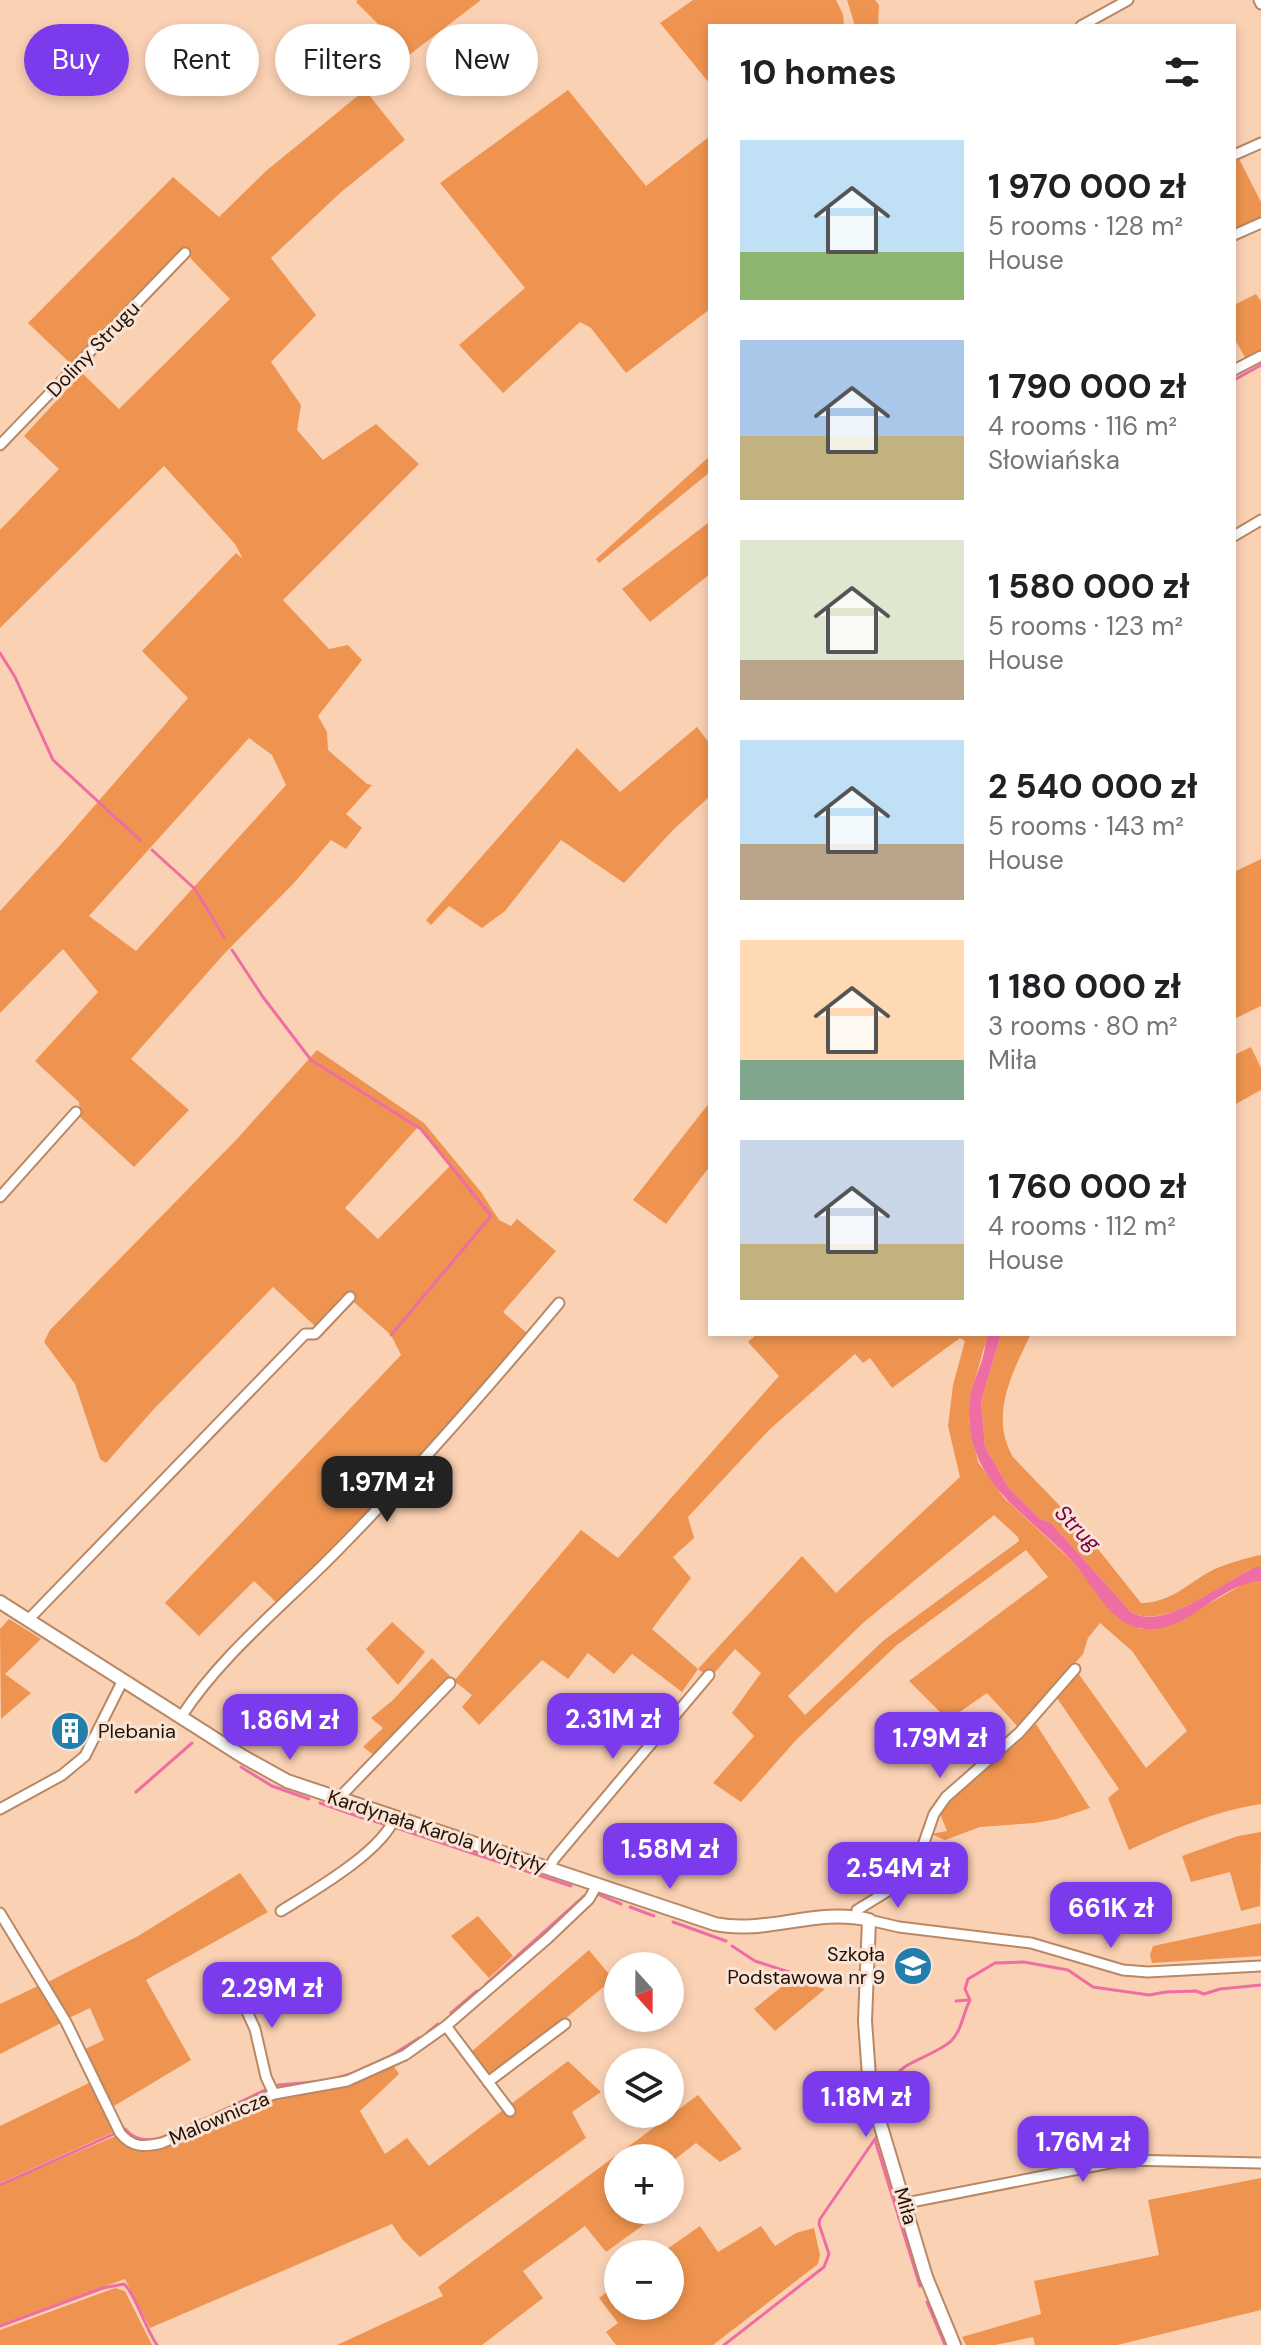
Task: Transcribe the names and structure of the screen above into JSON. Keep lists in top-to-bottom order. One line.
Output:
{"streets":{"street":["Doliny Strugu","Kardynała Karola Wojtyły","Malownicza","Miła"]},"crossings":[["Kardynała Karola Wojtyły","Malownicza"],["Kardynała Karola Wojtyły","Miła"]],"water":["Strug"],"places":{"building":["Plebania"],"school or university":["Szkoła Podstawowa nr 9"]},"north":"bottom","page":{"chip":["Buy","Rent","Filters","New"],"heading":"10 homes","list":[{"name":"1 970 000 zł","note":"5 rooms · 128 m² · House"},{"name":"1 790 000 zł","note":"4 rooms · 116 m² · Słowiańska"},{"name":"1 580 000 zł","note":"5 rooms · 123 m² · House"},{"name":"2 540 000 zł","note":"5 rooms · 143 m² · House"},{"name":"1 180 000 zł","note":"3 rooms · 80 m² · Miła"},{"name":"1 760 000 zł","note":"4 rooms · 112 m² · House"}],"price":["1.97M zł","2.31M zł","1.86M zł","1.79M zł","1.58M zł","2.54M zł","661K zł","2.29M zł","1.18M zł","1.76M zł"],"map_buttons":["+","−"]}}
